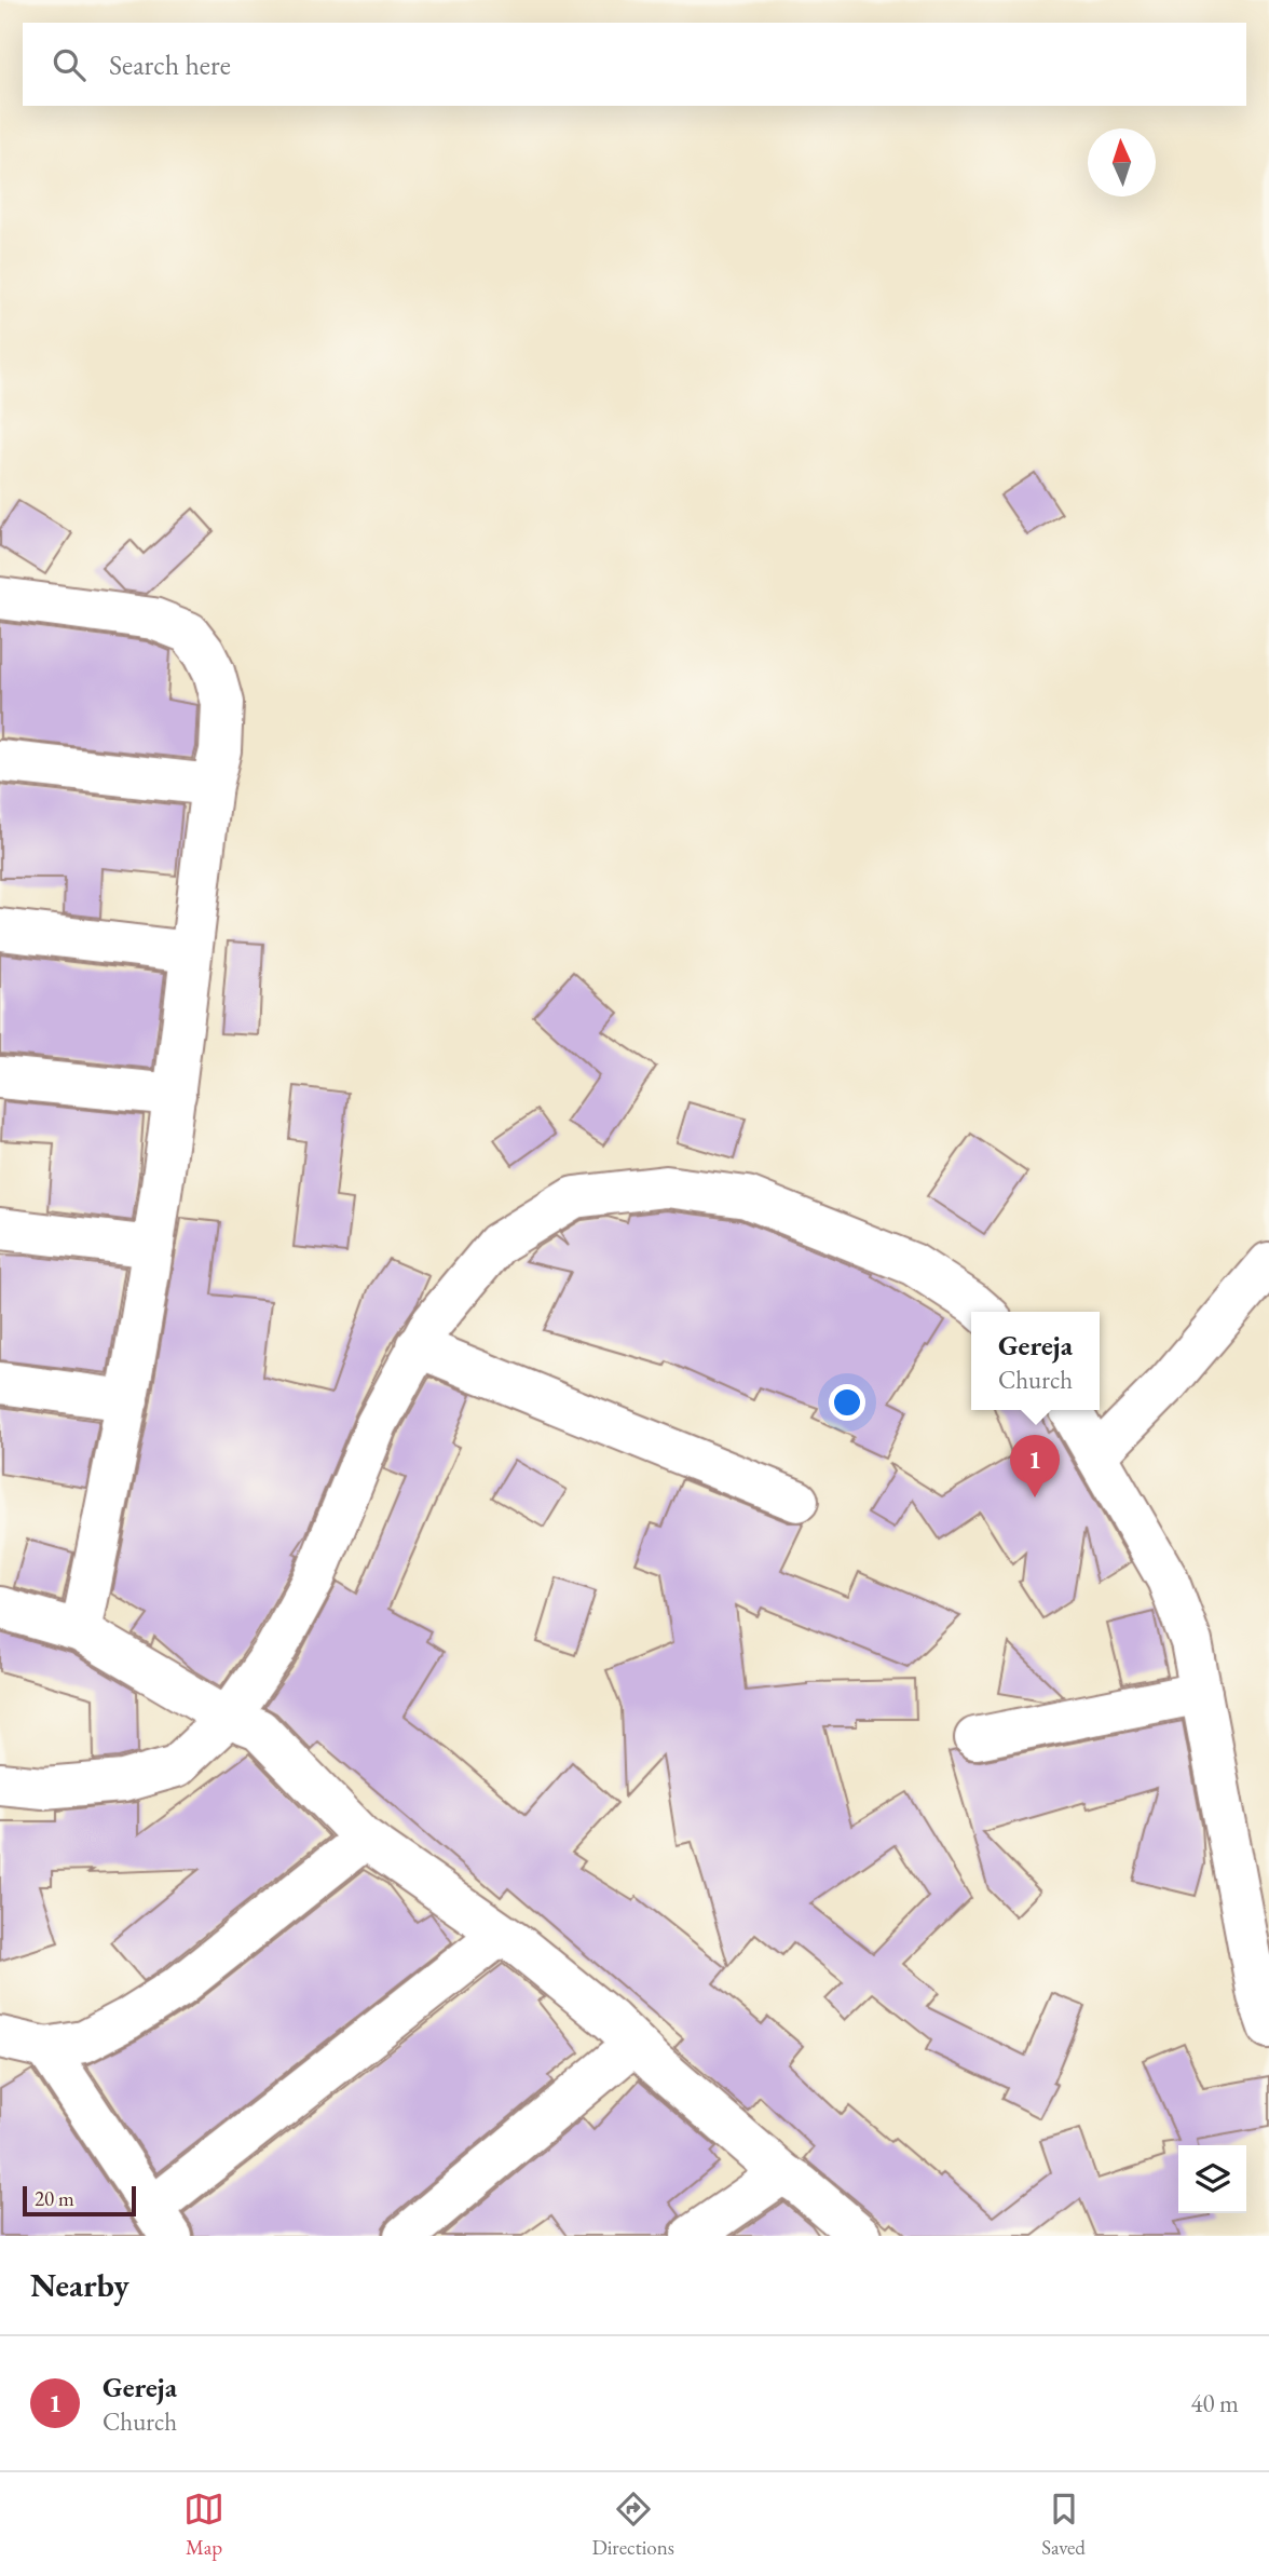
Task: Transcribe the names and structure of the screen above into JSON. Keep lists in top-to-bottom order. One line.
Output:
{"scale_bar":"20 m","north":"top","page":{"search":"Search here","popup":["Gereja","Church"],"pins":"1","scale":"20 m","heading":"Nearby","list":[{"mark":"1","name":"Gereja","note":"Church","value":"40 m"}],"nav":["Map","Directions","Saved"]}}
